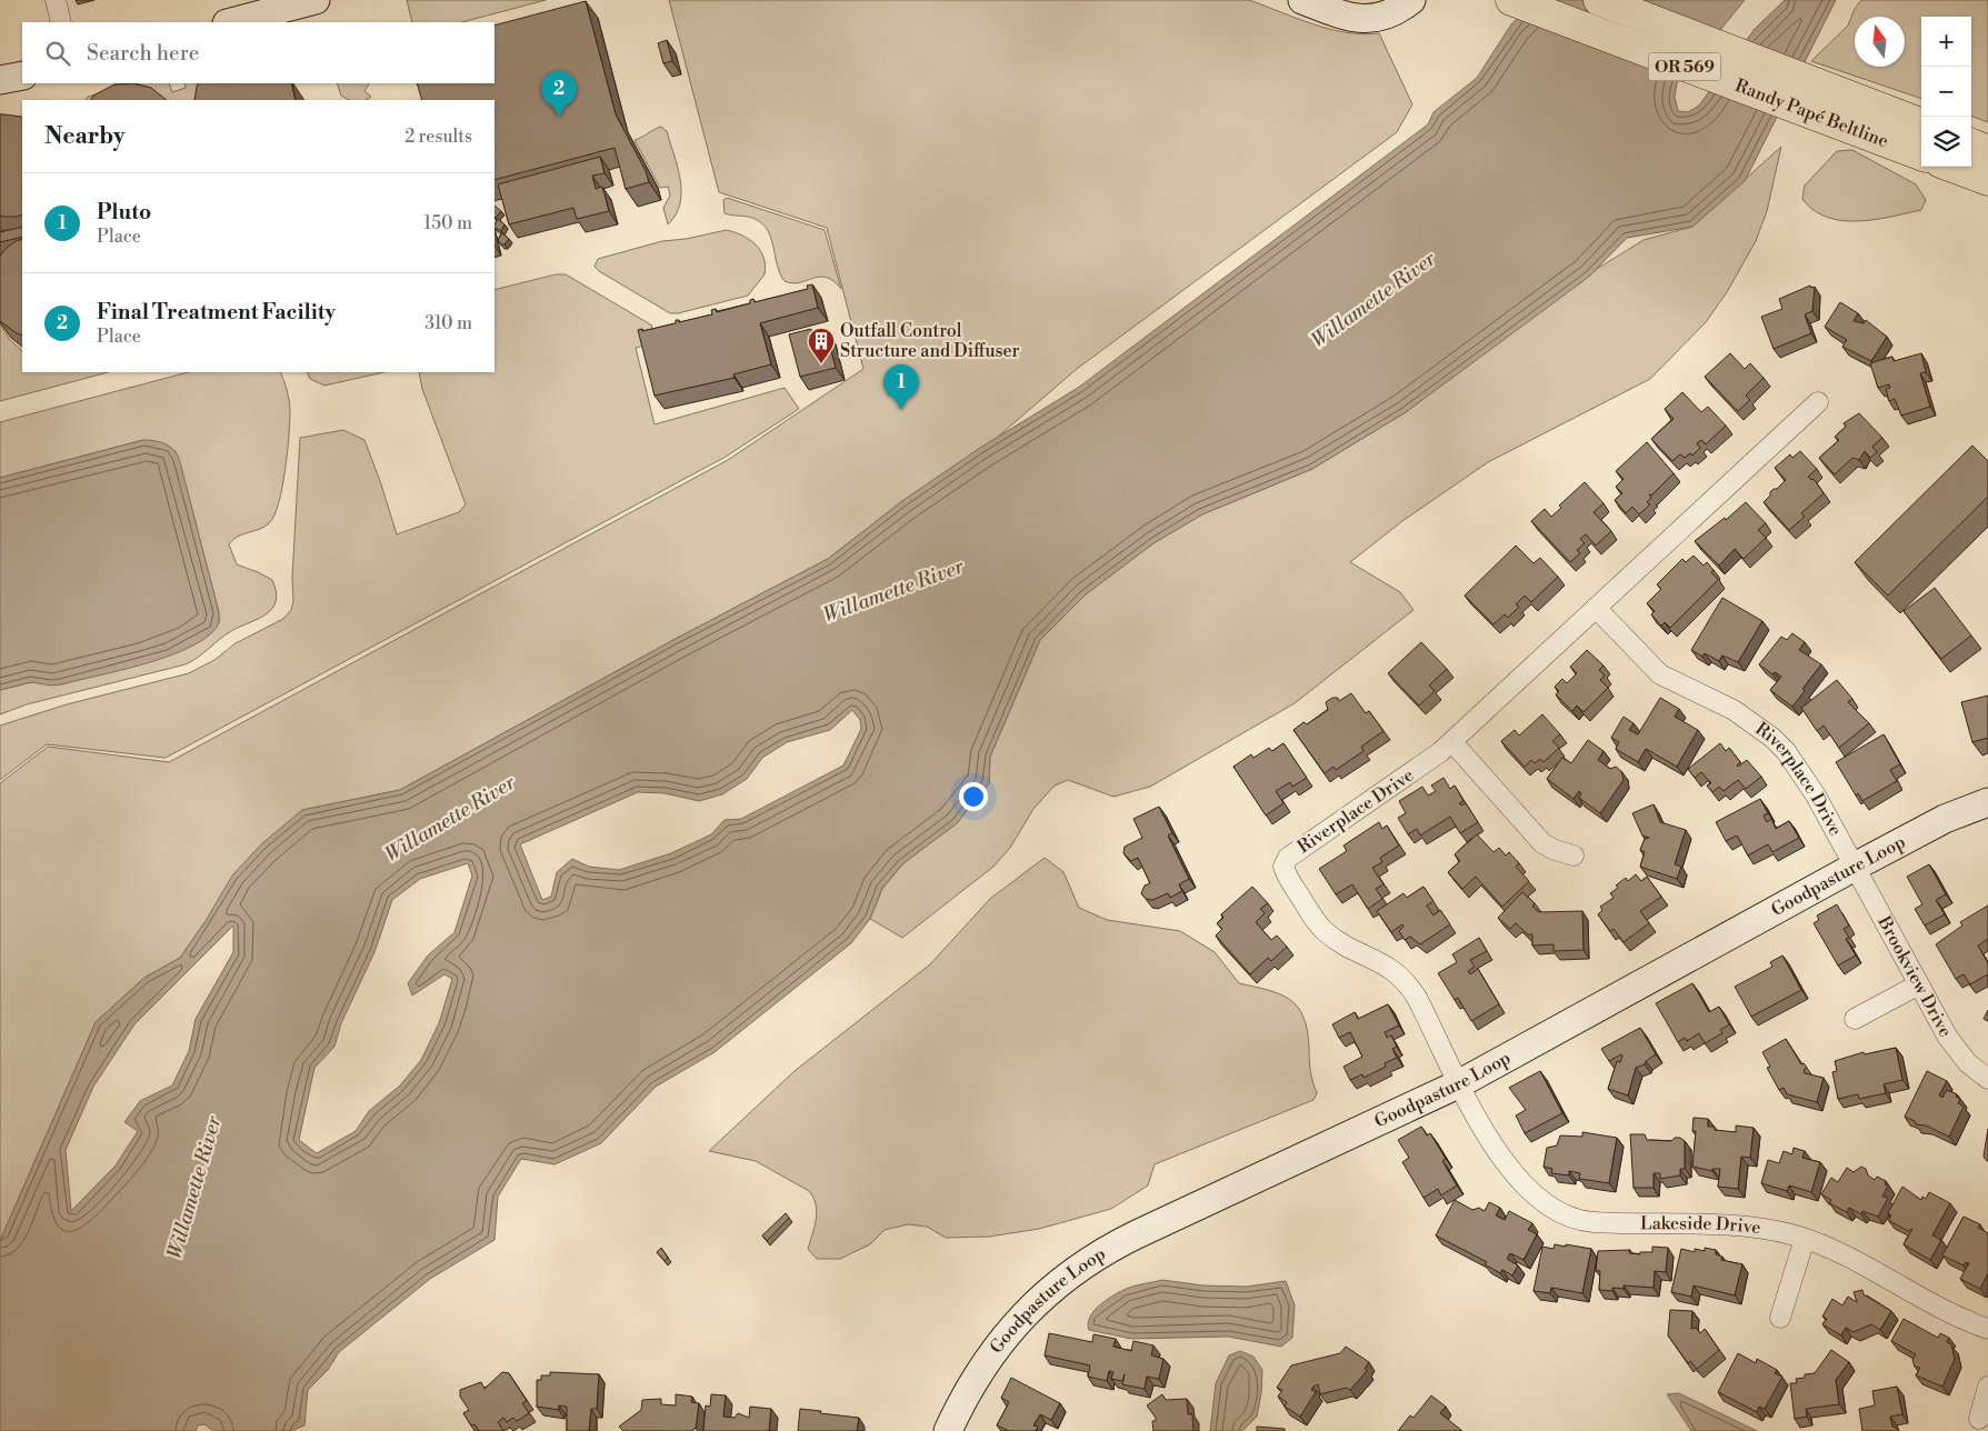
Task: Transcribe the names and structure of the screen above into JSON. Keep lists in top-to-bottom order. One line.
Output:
{"streets":{"highway":["OR 569","Randy Papé Beltline"],"street":["Riverplace Drive","Goodpasture Loop","Brookview Drive","Lakeside Drive"]},"crossings":[["Riverplace Drive","Goodpasture Loop"],["Riverplace Drive","Brookview Drive"],["Riverplace Drive","Lakeside Drive"],["Goodpasture Loop","Brookview Drive"],["Goodpasture Loop","Lakeside Drive"]],"water":["Willamette River"],"places":{"building":["Outfall Control Structure and Diffuser"]},"north":"top","page":{"map_buttons":["+","−"],"search":"Search here","pins":["2","1"],"heading":["Nearby","2 results"],"list":[{"mark":"1","name":"Pluto","note":"Place","value":"150 m"},{"mark":"2","name":"Final Treatment Facility","note":"Place","value":"310 m"}]}}
